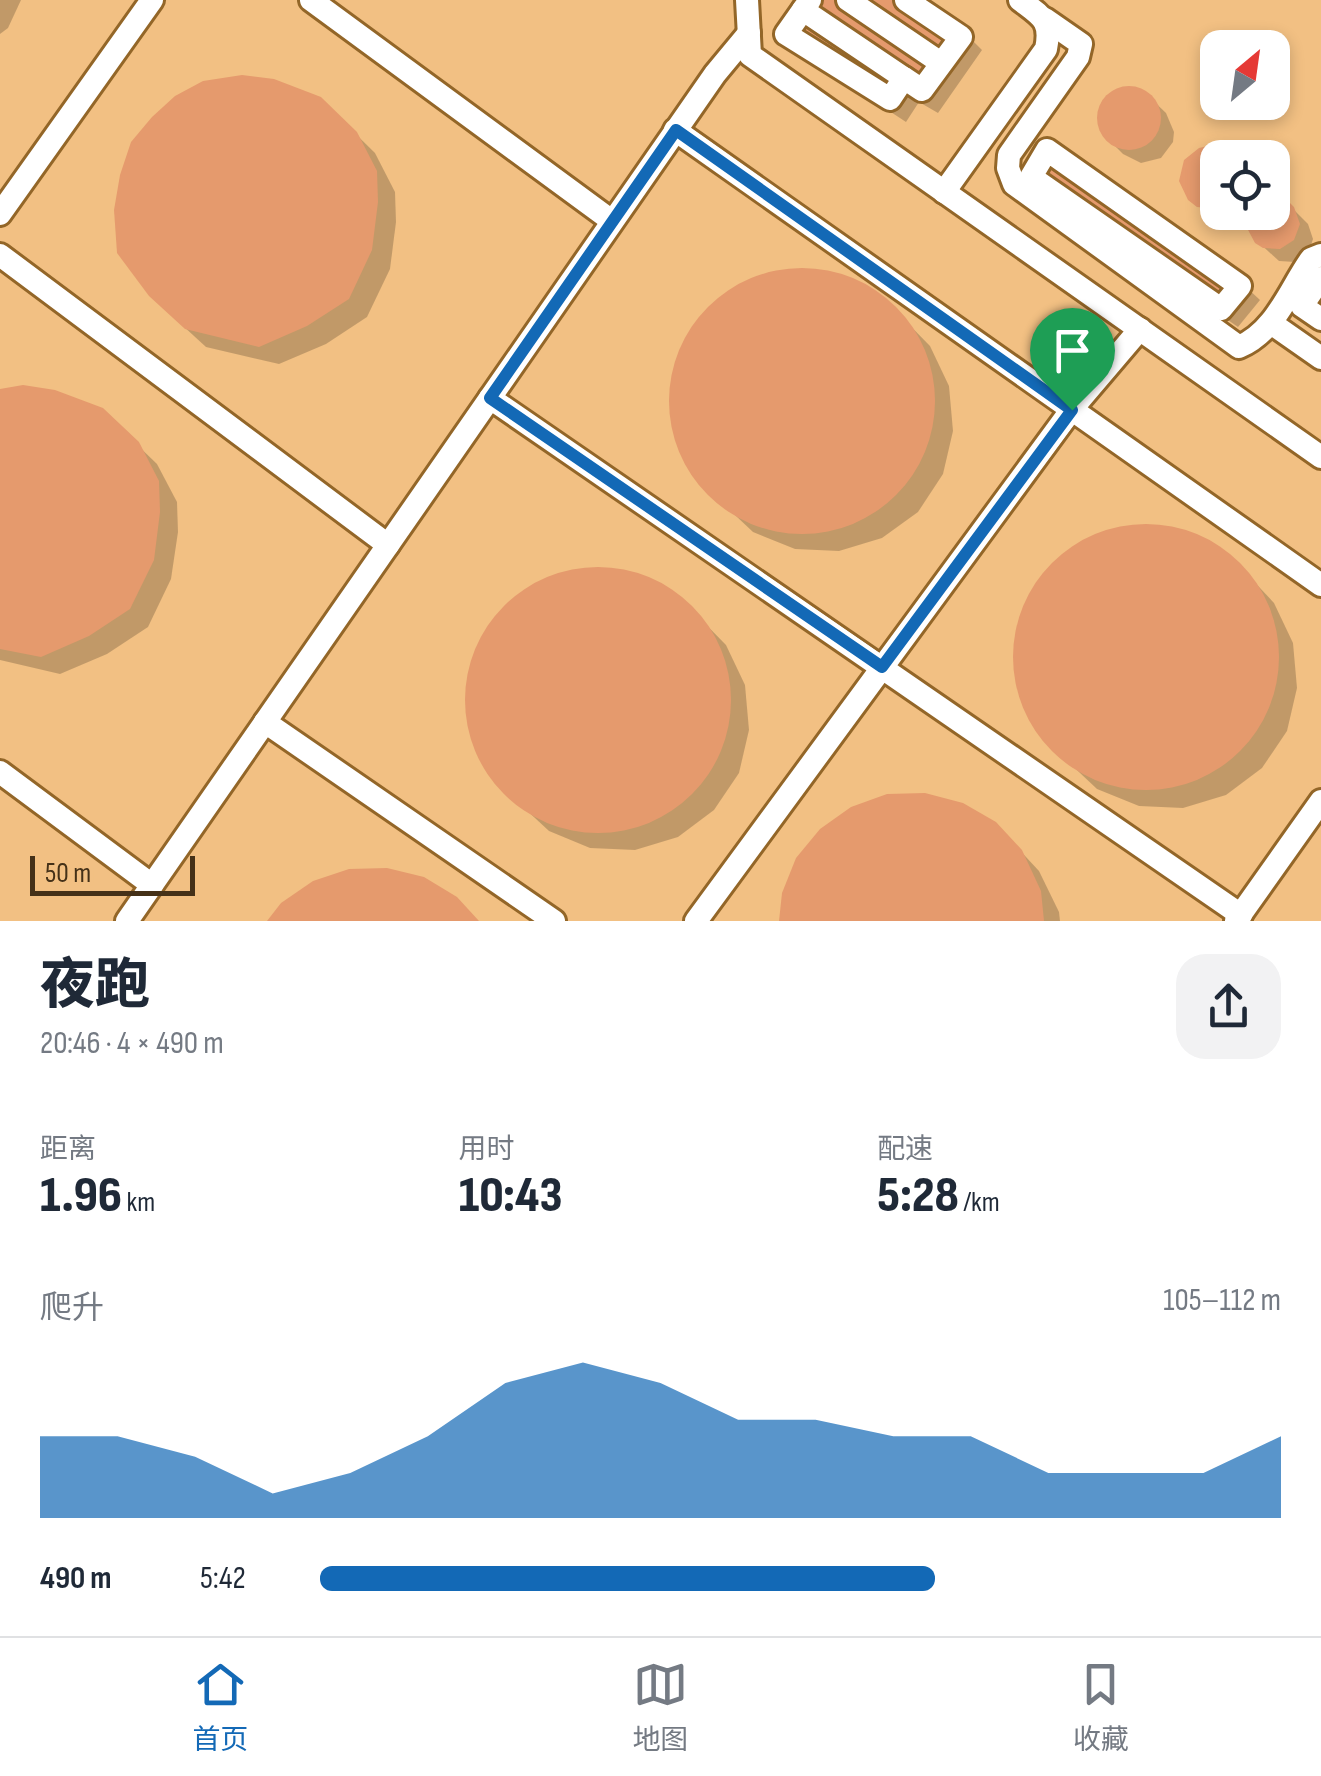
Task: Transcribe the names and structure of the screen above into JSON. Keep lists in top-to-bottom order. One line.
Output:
{"scale_bar":"50 m","north":"top right","page":{"scale":"50 m","heading":["夜跑","20:46 · 4 × 490 m"],"stats":[["距离","1.96 km"],["用时","10:43"],["配速","5:28 /km"]],"chart":["爬升","105–112 m"],"list":[{"name":"490 m","note":"5:42"}],"tabs":["首页","地图","收藏"]}}
